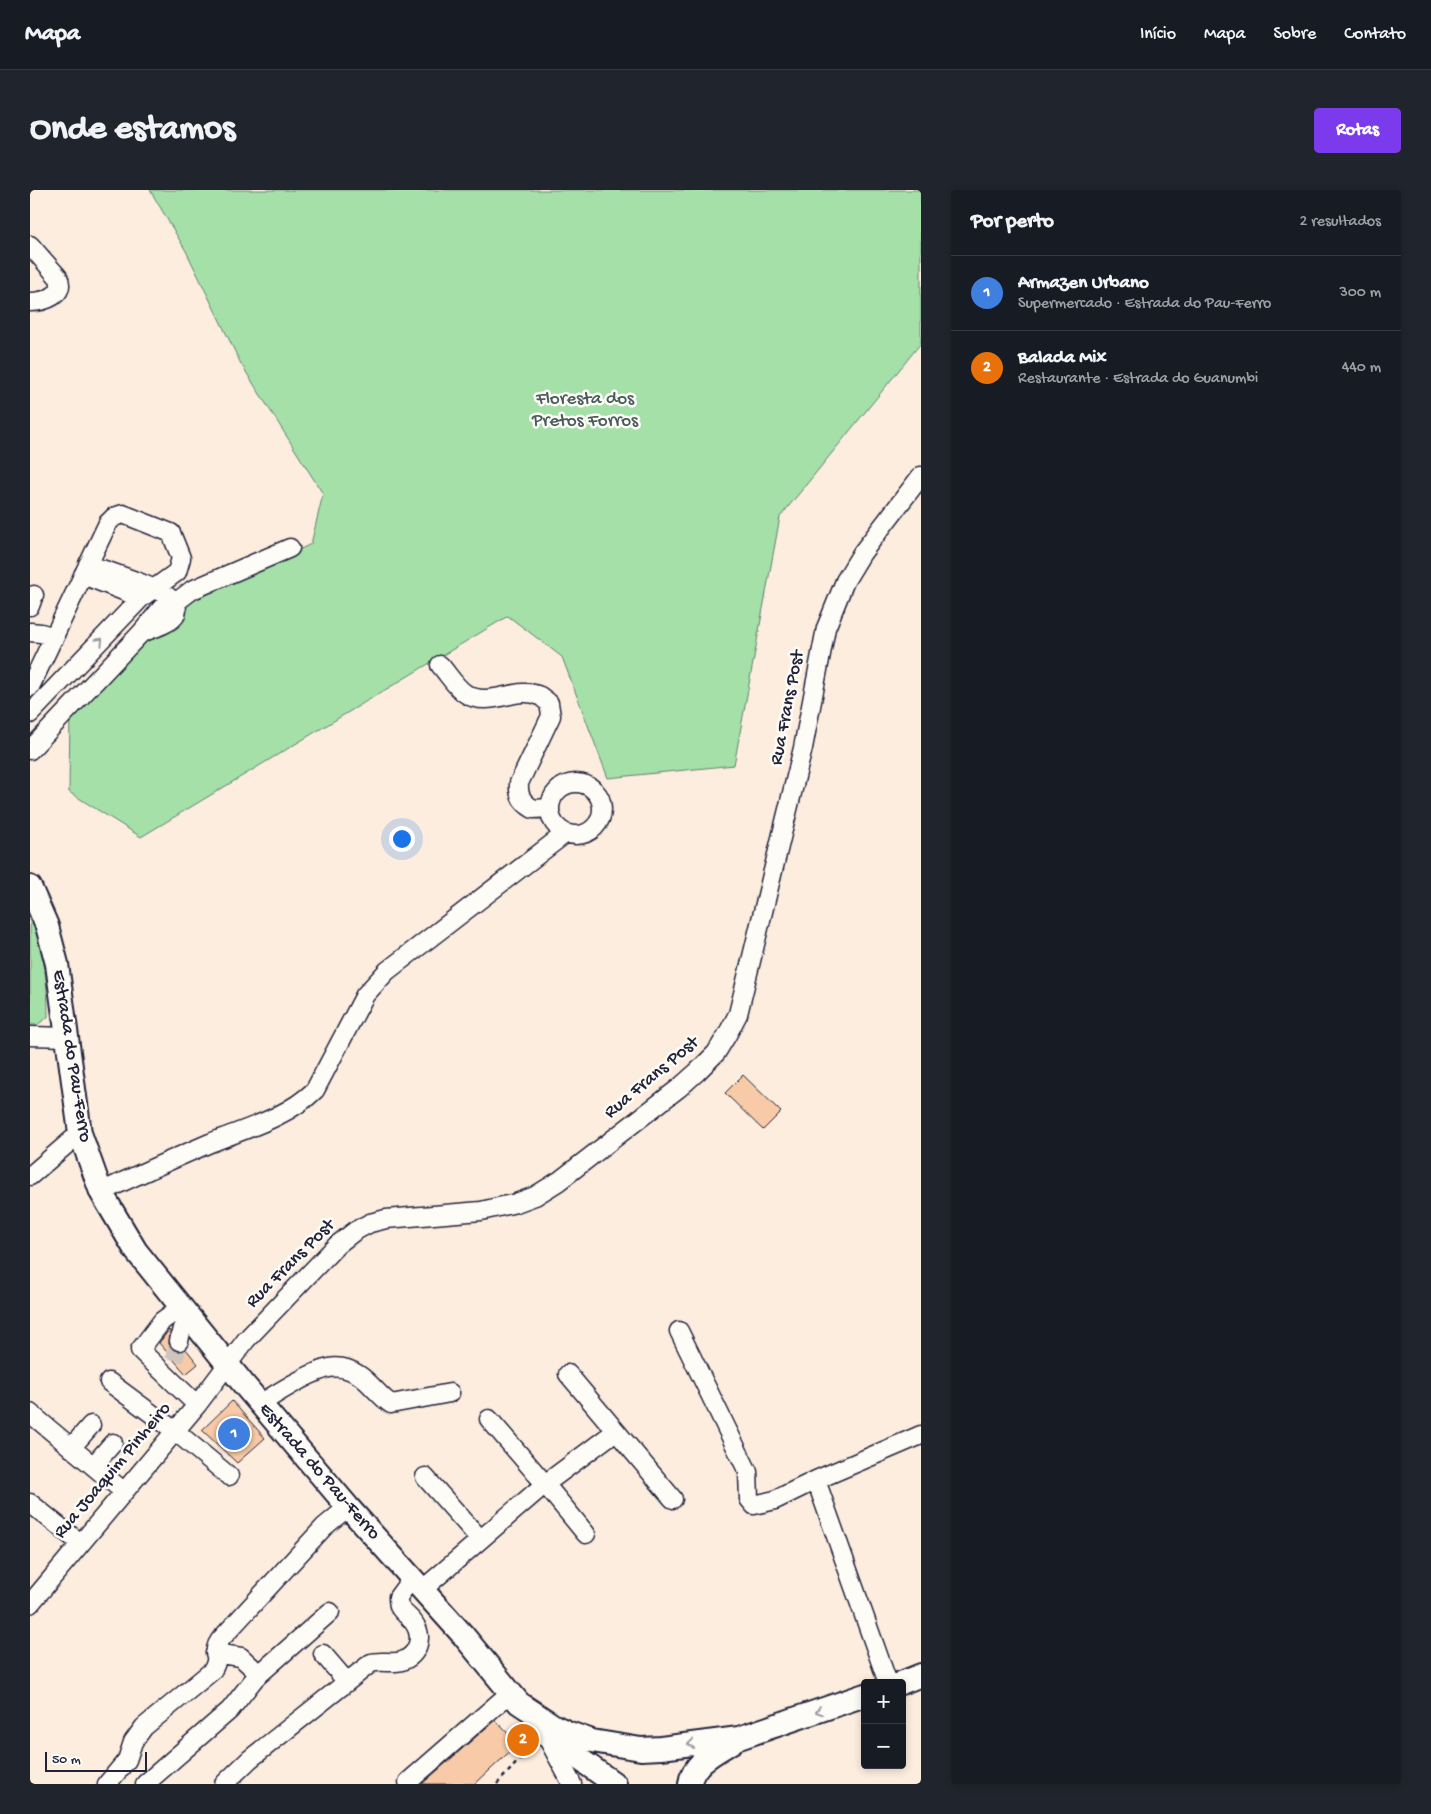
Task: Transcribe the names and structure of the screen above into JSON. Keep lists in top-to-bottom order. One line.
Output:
{"streets":{"main road":["Estrada do Pau-Ferro"],"street":["Rua Frans Post","Rua Joaquim Pinheiro"]},"crossings":[["Rua Frans Post","Estrada do Pau-Ferro"],["Rua Frans Post","Rua Joaquim Pinheiro"],["Estrada do Pau-Ferro","Rua Joaquim Pinheiro"]],"parks":["Floresta dos Pretos Forros"],"scale_bar":"50 m","page":{"header":"Mapa","nav":["Início","Mapa","Sobre","Contato"],"buttons":"Rotas","title":"Onde estamos","heading":["Por perto","2 resultados"],"list":[{"mark":"1","name":"Armazen Urbano","note":"Supermercado · Estrada do Pau-Ferro","value":"300 m"},{"mark":"2","name":"Balada Mix","note":"Restaurante · Estrada do Guanumbi","value":"440 m"}],"pins":["1","2"],"map_buttons":["+","−"],"scale":"50 m"}}
